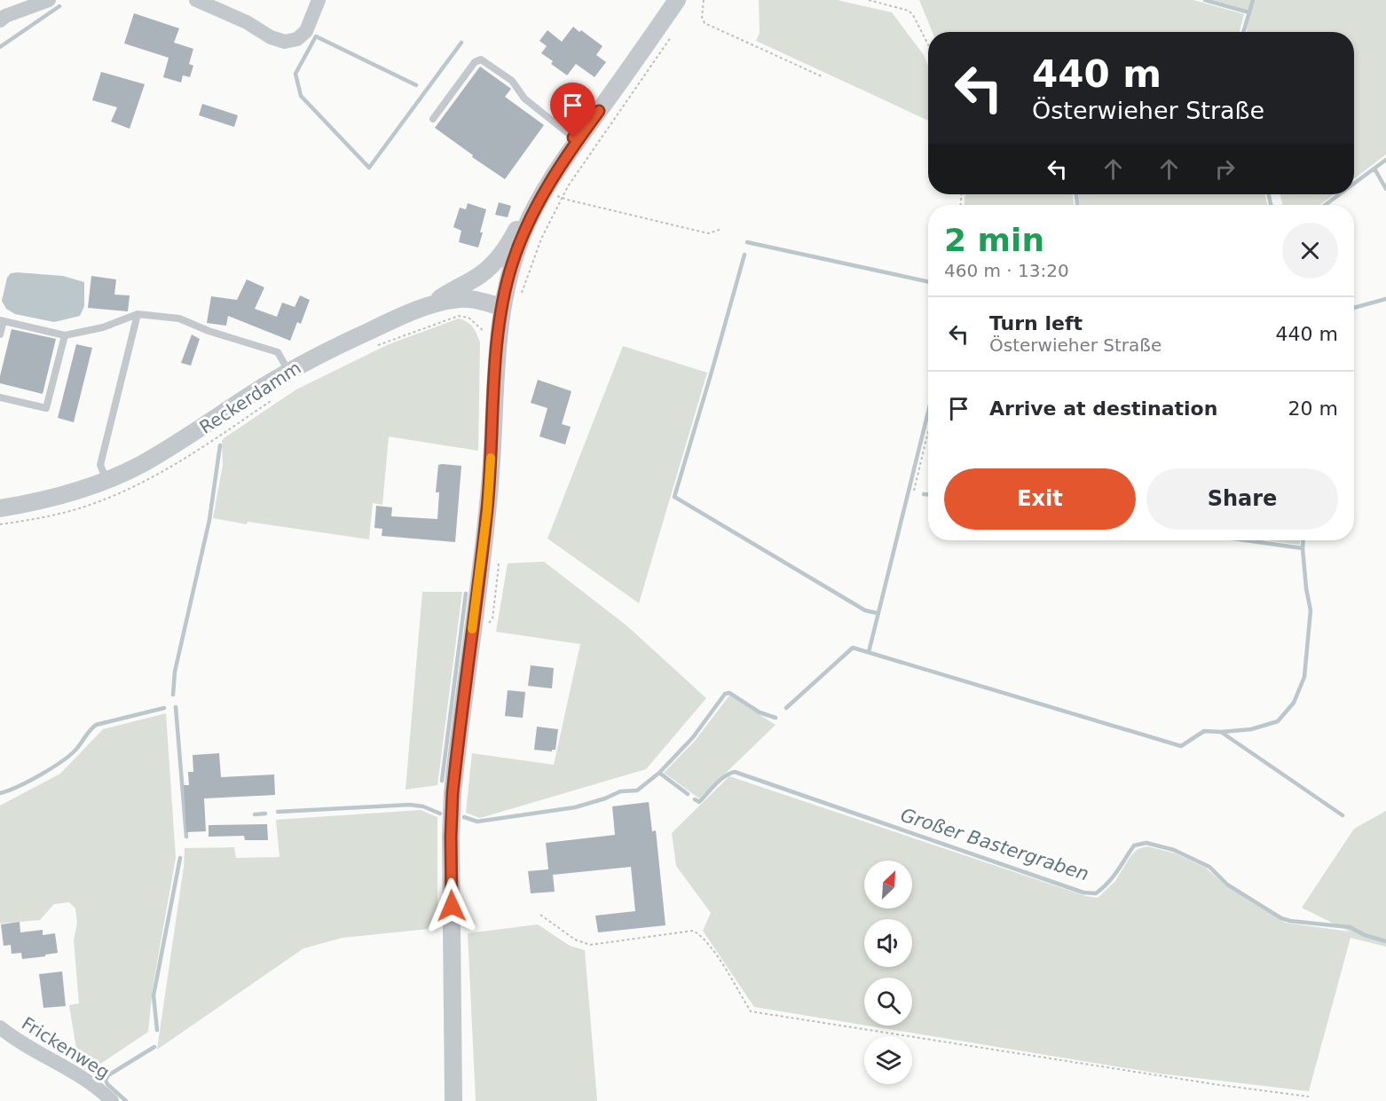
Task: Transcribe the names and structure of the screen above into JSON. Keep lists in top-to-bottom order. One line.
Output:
{"streets":{"street":["Reckerdamm","Frickenweg"]},"water":["Großer Bastergraben"],"north":"top right","page":{"turn":["440 m","Österwieher Straße"],"heading":["2 min","460 m · 13:20"],"list":[{"name":"Turn left","note":"Österwieher Straße","value":"440 m"},{"name":"Arrive at destination","value":"20 m"}],"buttons":["Exit","Share"]}}
